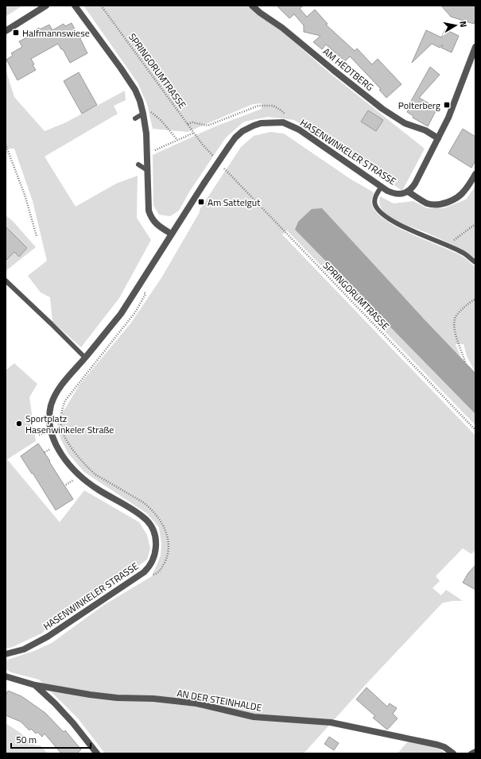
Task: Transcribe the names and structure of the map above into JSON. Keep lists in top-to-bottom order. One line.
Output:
{"streets":{"street":["AM HEDTBERG","HASENWINKELER STRASSE","AN DER STEINHALDE"],"path":["SPRINGORUMTRASSE"]},"places":{"transit":["Halfmannswiese","Polterberg","Am Sattelgut"],"other":["Sportplatz Hasenwinkeler Straße"]},"scale_bar":"50 m","north":"right"}
